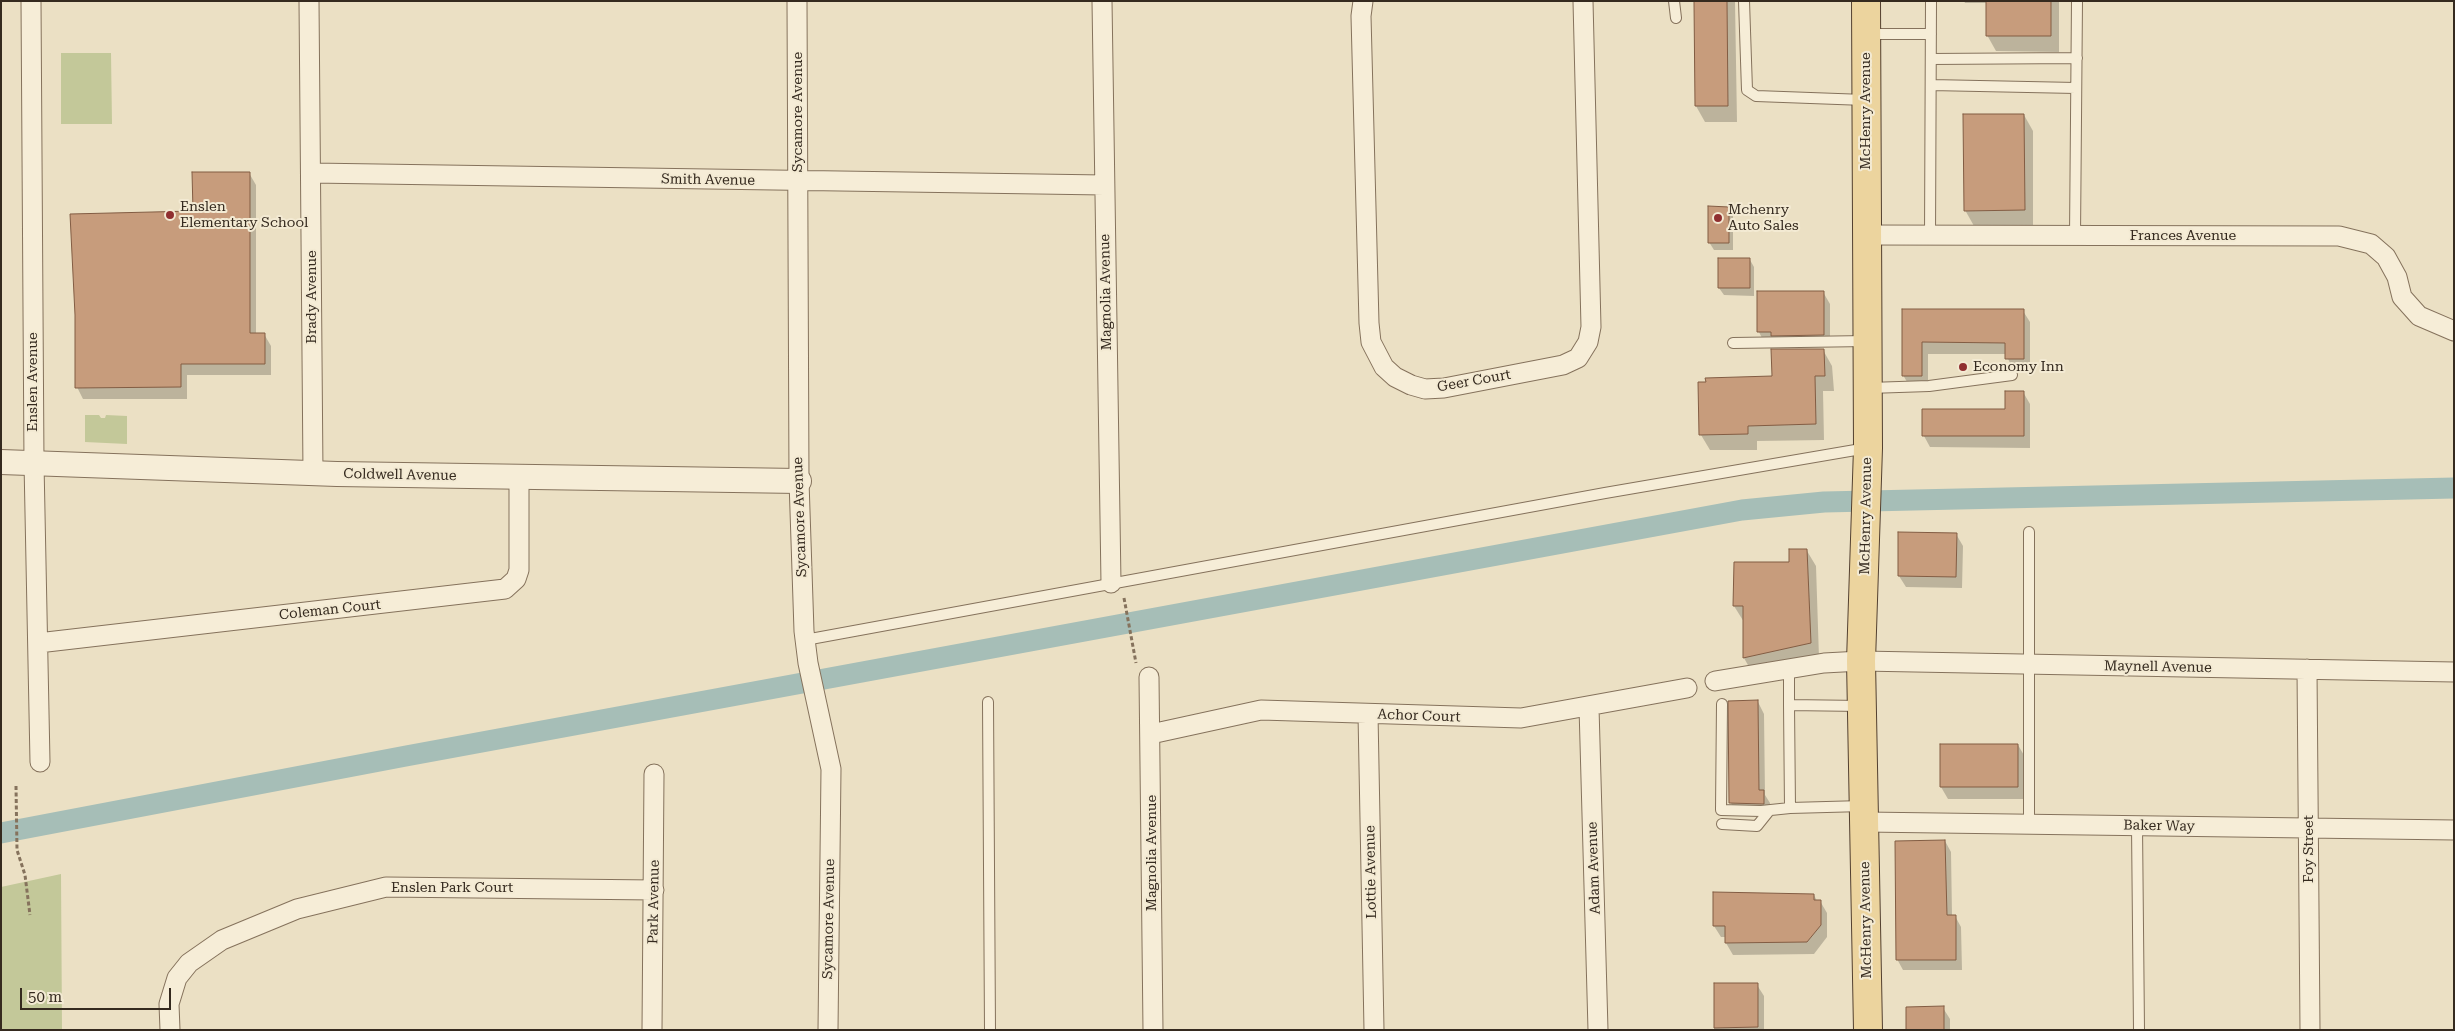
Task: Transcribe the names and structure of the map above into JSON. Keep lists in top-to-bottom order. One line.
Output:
{"streets":{"main road":["McHenry Avenue"],"street":["Sycamore Avenue","Smith Avenue","Frances Avenue","Magnolia Avenue","Brady Avenue","Geer Court","Enslen Avenue","Coldwell Avenue","Coleman Court","Maynell Avenue","Achor Court","Baker Way","Foy Street","Adam Avenue","Lottie Avenue","Enslen Park Court","Park Avenue"]},"crossings":[["McHenry Avenue","Frances Avenue"],["McHenry Avenue","Maynell Avenue"],["McHenry Avenue","Baker Way"],["Sycamore Avenue","Smith Avenue"],["Sycamore Avenue","Coldwell Avenue"],["Smith Avenue","Magnolia Avenue"],["Smith Avenue","Brady Avenue"],["Magnolia Avenue","Achor Court"],["Brady Avenue","Coldwell Avenue"],["Enslen Avenue","Coldwell Avenue"],["Enslen Avenue","Coleman Court"],["Coldwell Avenue","Coleman Court"],["Maynell Avenue","Foy Street"],["Achor Court","Adam Avenue"],["Achor Court","Lottie Avenue"],["Baker Way","Foy Street"],["Enslen Park Court","Park Avenue"]],"places":["Enslen Elementary School","Mchenry Auto Sales","Economy Inn"],"scale_bar":"50 m"}
